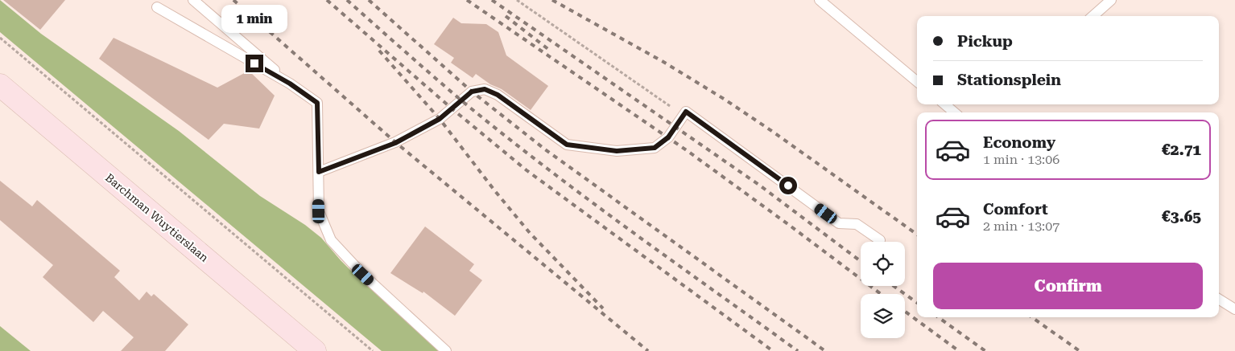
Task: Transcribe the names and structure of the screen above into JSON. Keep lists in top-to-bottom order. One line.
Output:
{"streets":{"main road":["Barchman Wuytierslaan"]},"page":{"bubble":"1 min","banner":["Pickup","Stationsplein"],"list":[{"name":"Economy","note":"1 min · 13:06","value":"€2.71"},{"name":"Comfort","note":"2 min · 13:07","value":"€3.65"}],"buttons":"Confirm"}}
